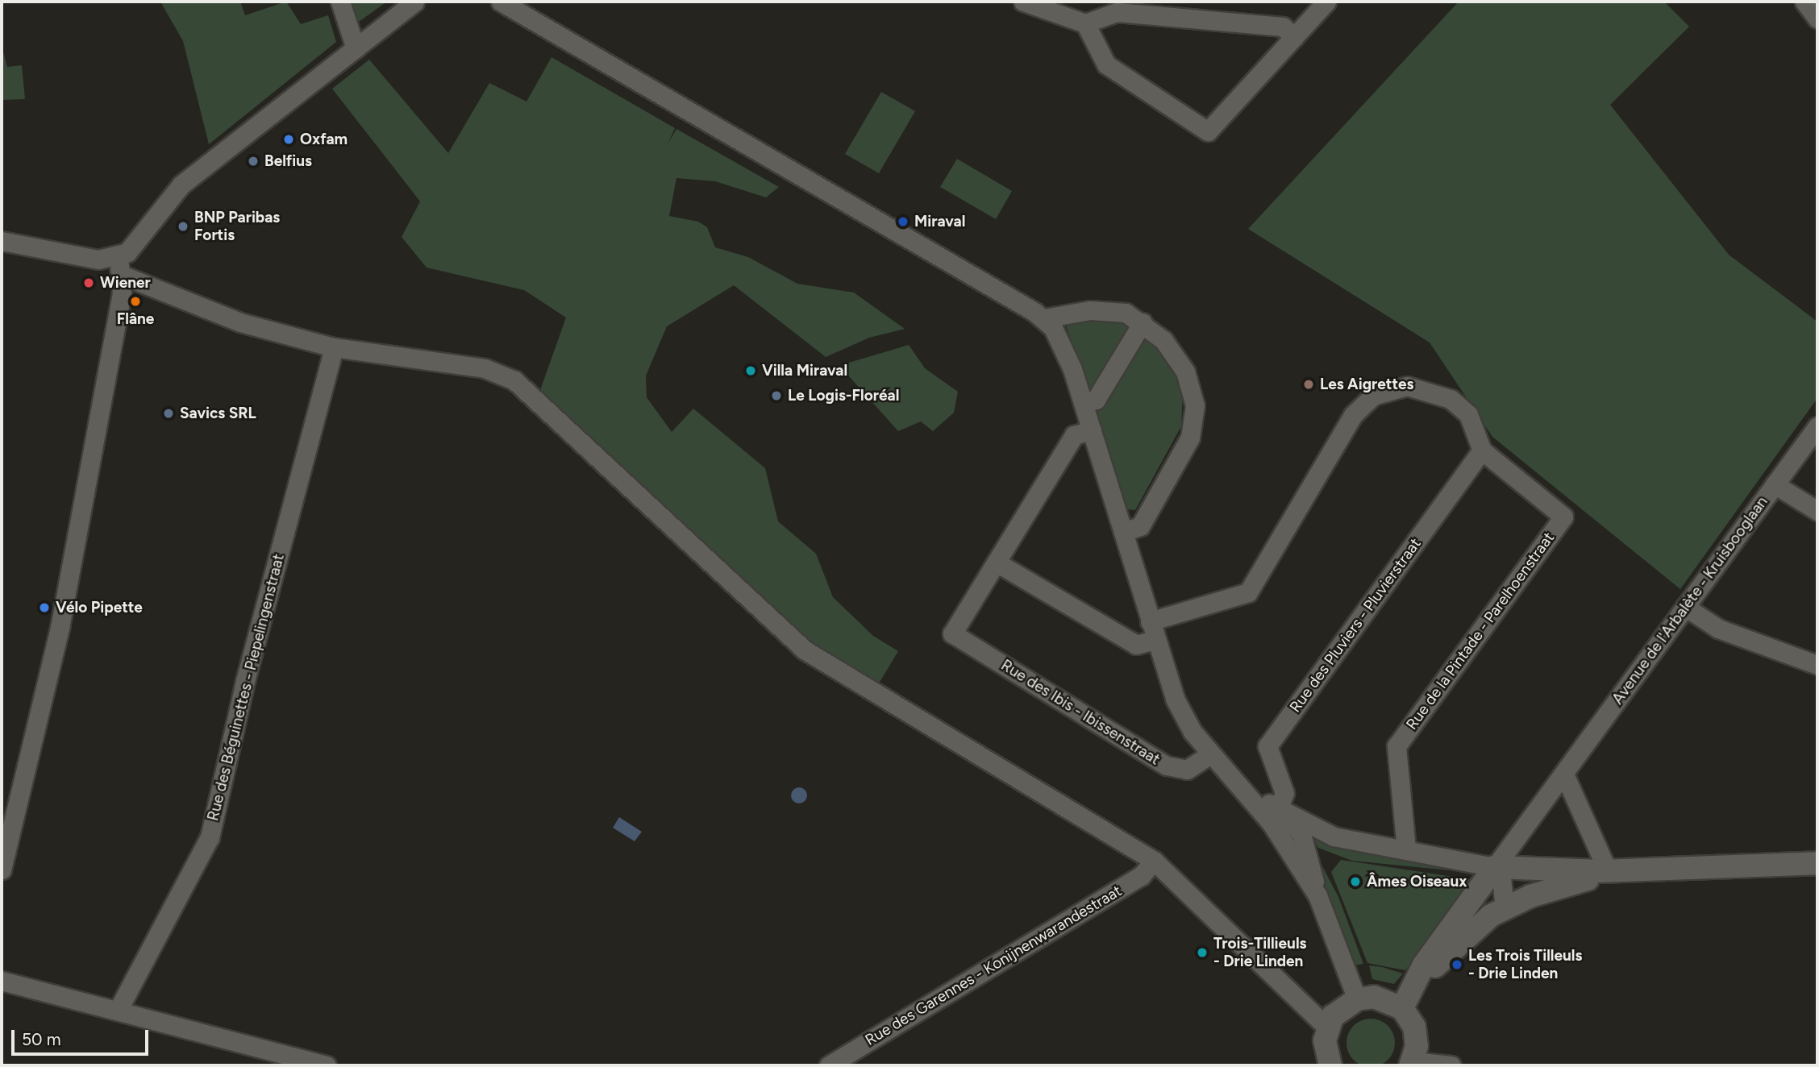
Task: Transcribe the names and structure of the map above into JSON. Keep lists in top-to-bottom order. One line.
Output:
{"streets":{"street":["Avenue de l'Arbalète - Kruisbooglaan","Rue des Pluviers - Pluvierstraat","Rue de la Pintade - Parelhoenstraat","Rue des Béguinettes - Piepelingenstraat","Rue des Ibis - Ibissenstraat","Rue des Garennes - Konijnenwarandestraat"]},"crossings":[["Rue des Pluviers - Pluvierstraat","Rue de la Pintade - Parelhoenstraat"]],"places":["Oxfam","Belfius","Miraval","BNP Paribas Fortis","Wiener","Flâne","Villa Miraval","Les Aigrettes","Le Logis-Floréal","Savics SRL","Vélo Pipette","Âmes Oiseaux","Trois-Tillieuls - Drie Linden","Les Trois Tilleuls - Drie Linden"],"scale_bar":"50 m"}
